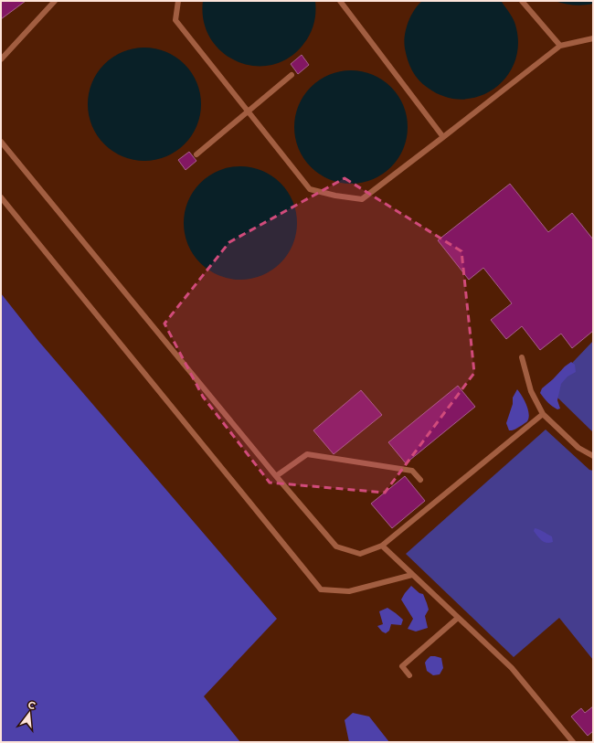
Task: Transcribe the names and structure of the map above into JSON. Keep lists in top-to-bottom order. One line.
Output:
{"north":"top"}
